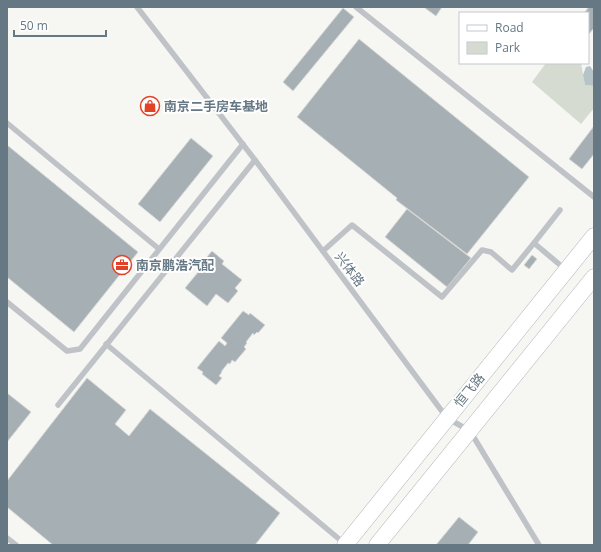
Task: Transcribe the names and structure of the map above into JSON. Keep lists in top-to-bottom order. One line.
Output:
{"streets":{"main road":["恒飞路"],"lane":["兴体路"]},"crossings":[["兴体路","恒飞路"]],"places":{"shop":["南京二手房车基地"],"office":["南京鹏浩汽配"]},"legend":["Road","Park"],"scale_bar":"50 m"}
